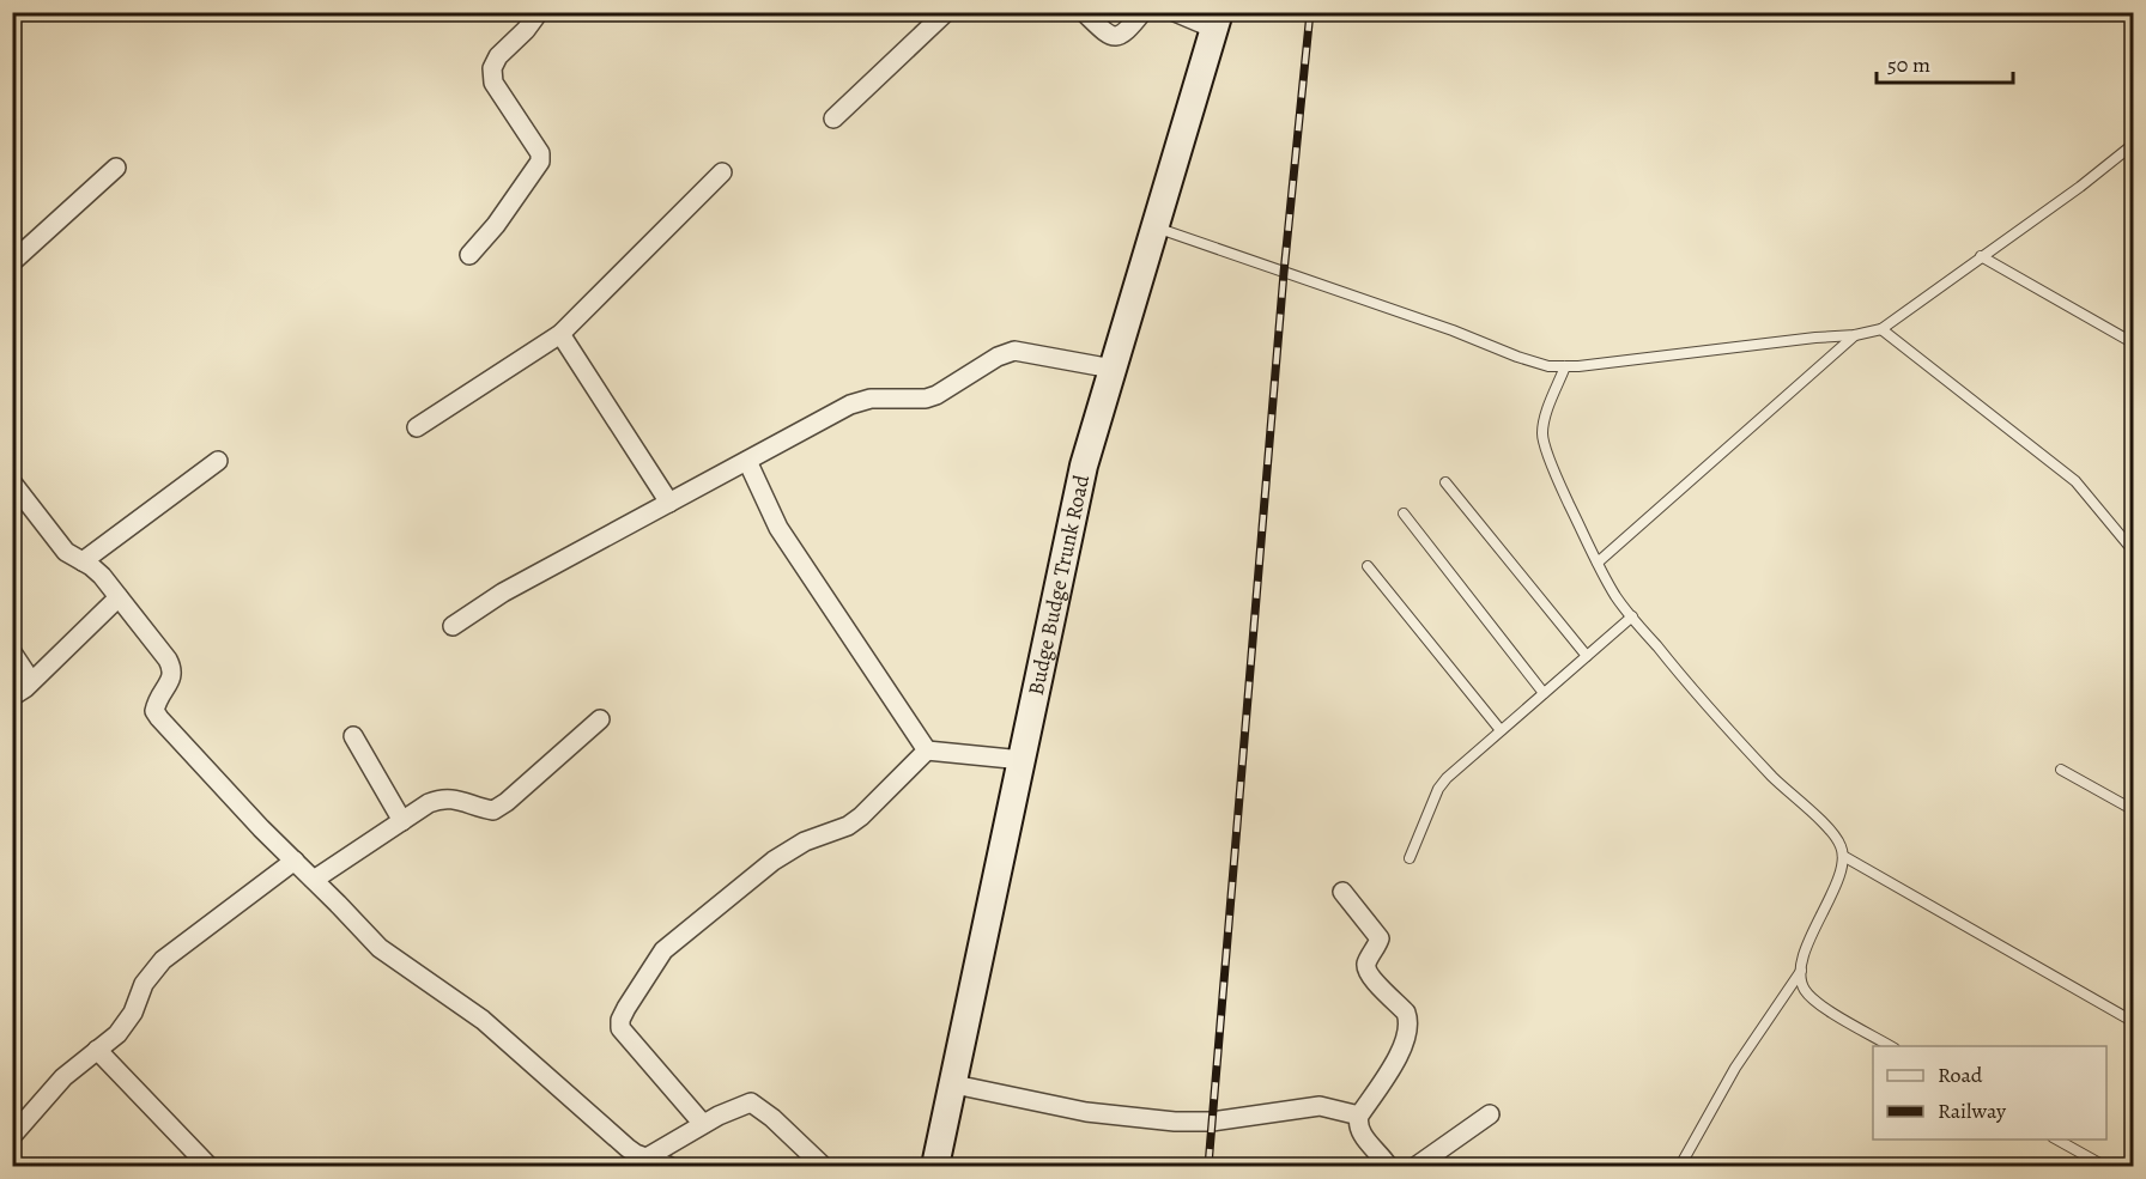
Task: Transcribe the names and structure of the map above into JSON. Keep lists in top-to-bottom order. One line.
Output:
{"streets":{"main road":["Budge Budge Trunk Road"]},"legend":["Road","Railway"],"scale_bar":"50 m"}
